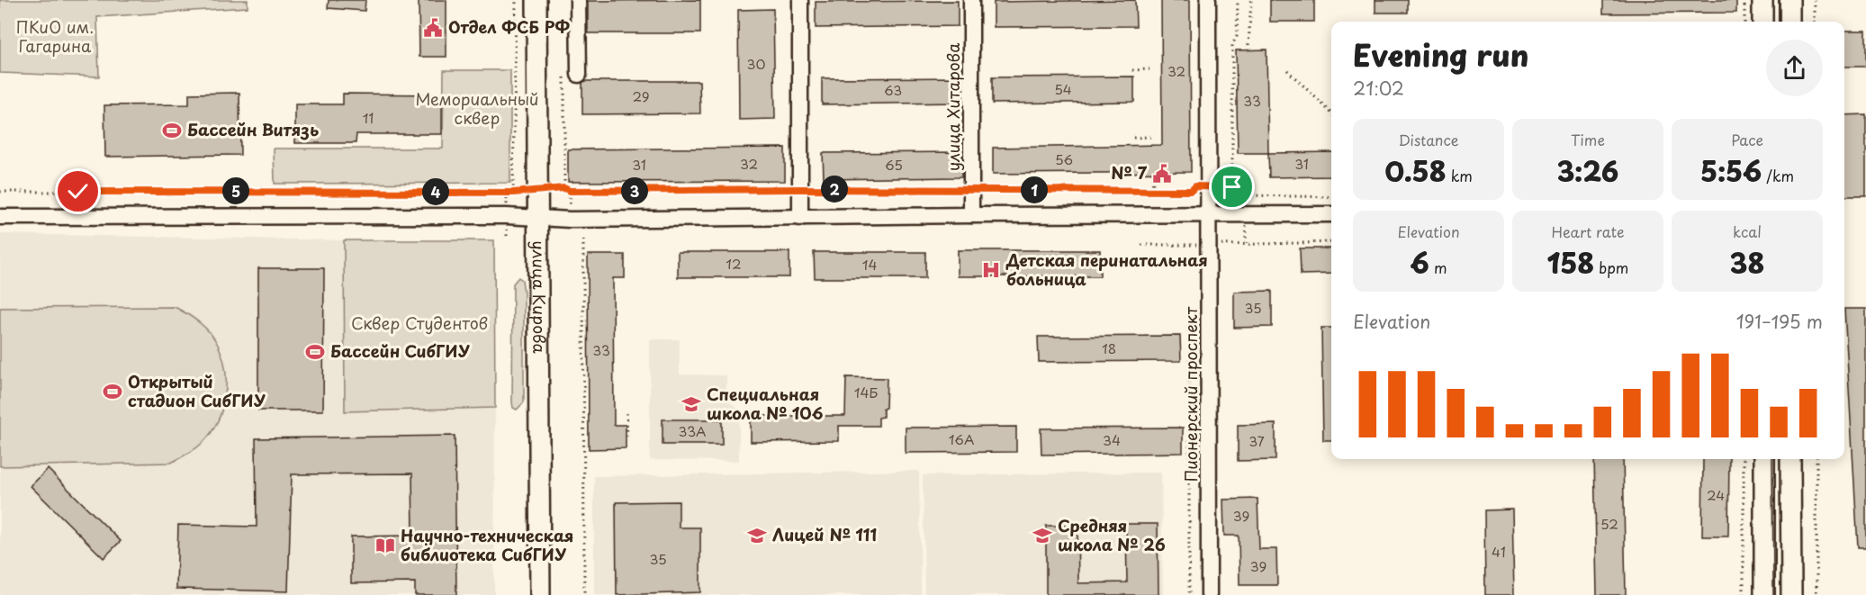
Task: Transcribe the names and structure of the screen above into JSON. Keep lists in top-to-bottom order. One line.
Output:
{"streets":{"main road":["улица Кирова"],"street":["улица Хитарова","Пионерский проспект"]},"parks":["ПКиО им. Гагарина","Мемориальный сквер","Сквер Студентов"],"places":{"public building":["Отдел ФСБ РФ","№ 7"],"sports":["Бассейн Витязь","Бассейн СибГИУ","Открытый стадион СибГИУ"],"hospital":["Детская перинатальная больница"],"school or university":["Специальная школа № 106","Лицей № 111","Средняя школа № 26"],"library":["Научно-техническая библиотека СибГИУ"]},"house_numbers":["30","32","54","63","29","33","11","56","32","31","31","65","12","14","35","18","33","14Б","33А","16А","34","37","24","39","52","41","35","39"],"page":{"heading":["Evening run","21:02"],"stats":[["Distance","0.58 km"],["Time","3:26"],["Pace","5:56 /km"],["Elevation","6 m"],["Heart rate","158 bpm"],["kcal","38"]],"pins":["2","1","3","5","4"],"chart":["Elevation","191–195 m"]}}
